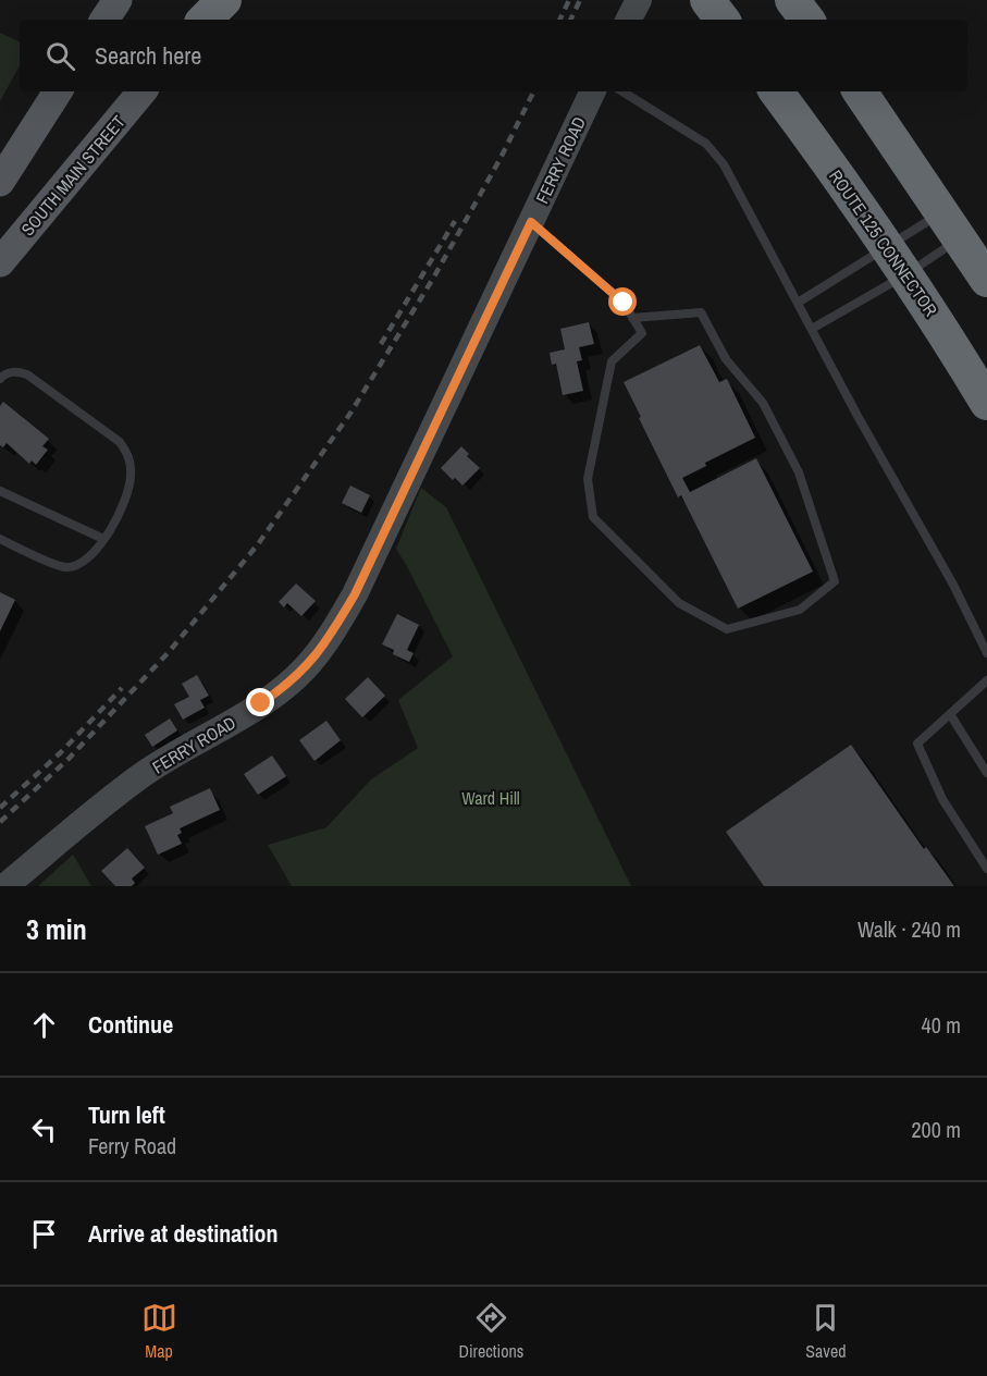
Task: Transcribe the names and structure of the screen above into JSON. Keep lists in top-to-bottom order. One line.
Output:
{"streets":{"highway":["ROUTE 125 CONNECTOR"],"main road":["SOUTH MAIN STREET"],"street":["FERRY ROAD"]},"parks":["Ward Hill"],"page":{"search":"Search here","heading":["3 min","Walk · 240 m"],"list":[["Continue","40 m"],["Turn left","Ferry Road","200 m"],"Arrive at destination"],"nav":["Map","Directions","Saved"]}}
